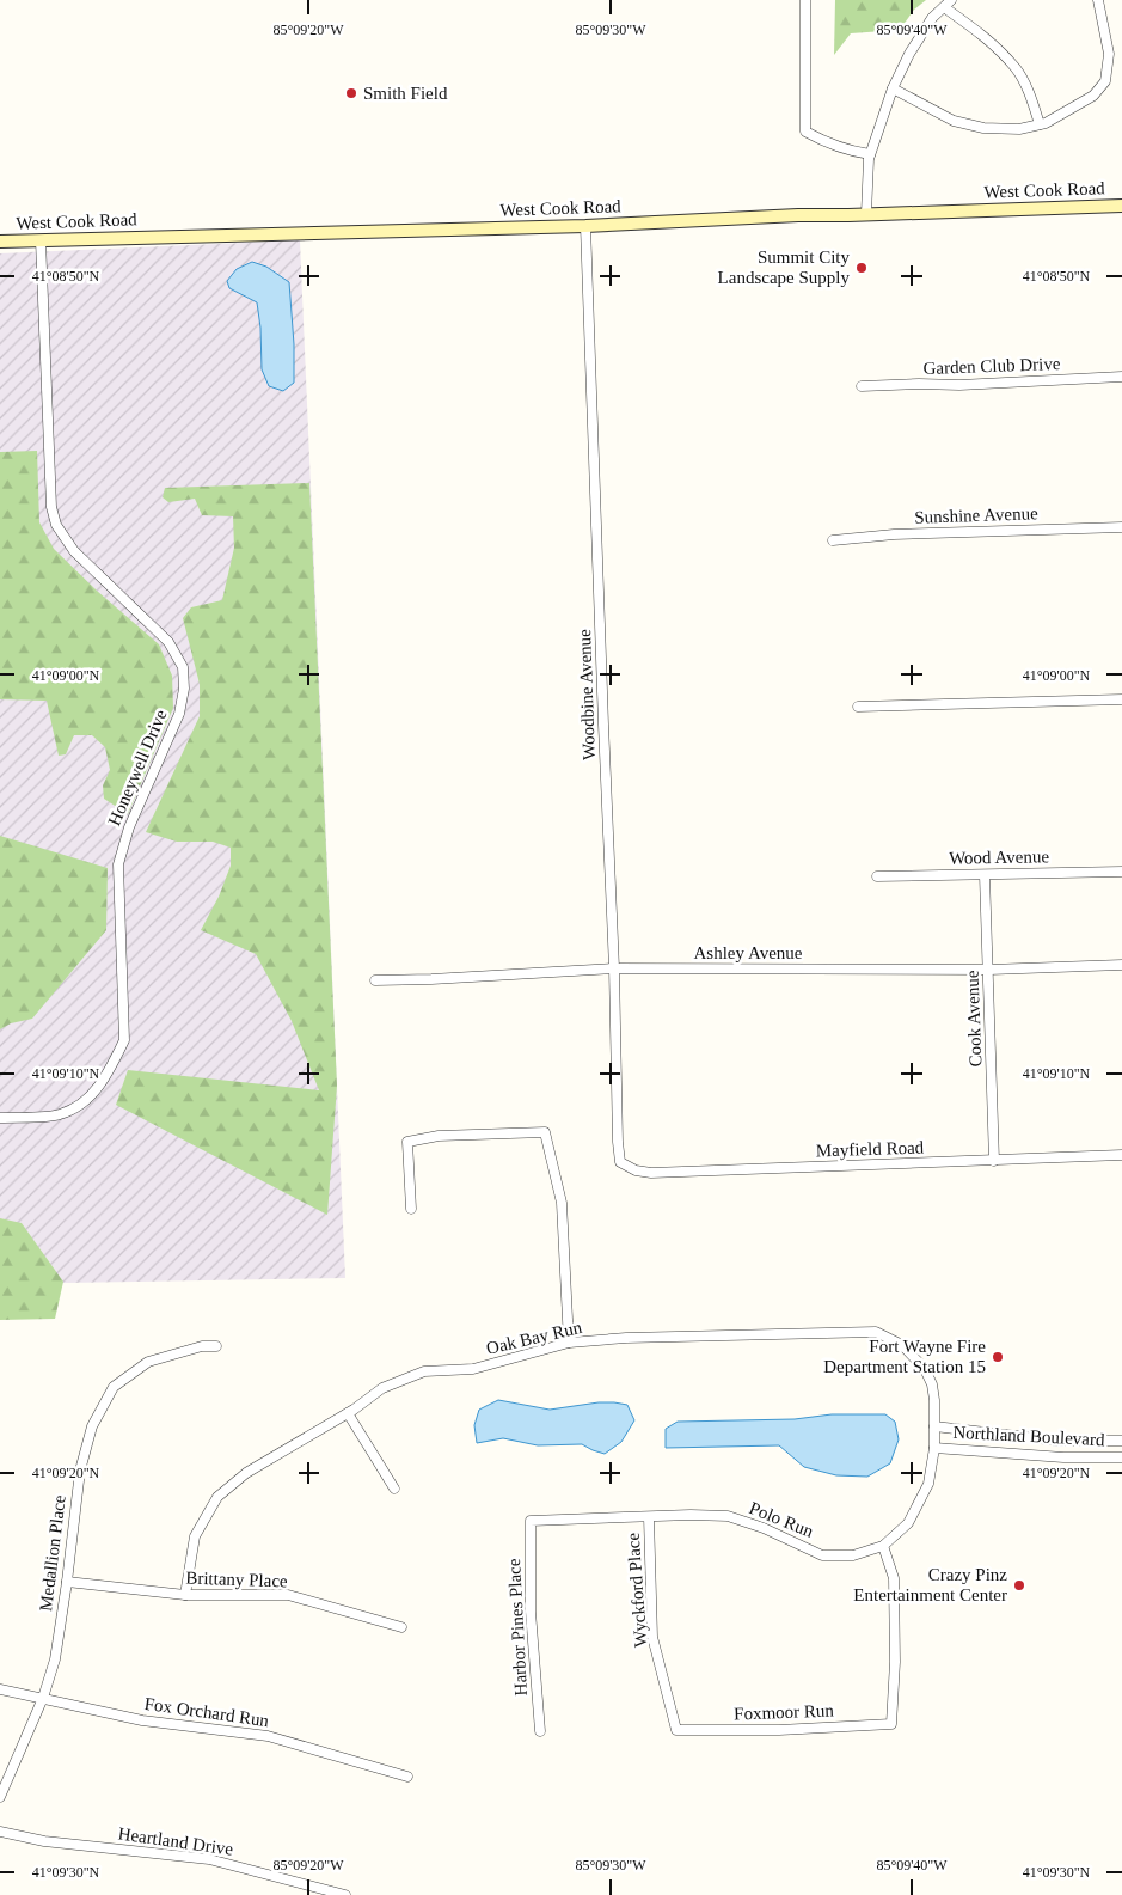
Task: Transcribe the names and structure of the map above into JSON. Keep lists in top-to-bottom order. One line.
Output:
{"streets":{"main road":["West Cook Road"],"street":["Garden Club Drive","Sunshine Avenue","Woodbine Avenue","Honeywell Drive","Wood Avenue","Ashley Avenue","Cook Avenue","Mayfield Road","Oak Bay Run","Northland Boulevard","Polo Run","Medallion Place","Brittany Place","Wyckford Place","Harbor Pines Place","Fox Orchard Run","Foxmoor Run","Heartland Drive"]},"crossings":[["West Cook Road","Woodbine Avenue"],["West Cook Road","Honeywell Drive"],["Woodbine Avenue","Ashley Avenue"],["Woodbine Avenue","Mayfield Road"],["Wood Avenue","Cook Avenue"],["Ashley Avenue","Cook Avenue"],["Cook Avenue","Mayfield Road"],["Oak Bay Run","Northland Boulevard"],["Oak Bay Run","Polo Run"],["Oak Bay Run","Brittany Place"],["Northland Boulevard","Polo Run"],["Polo Run","Wyckford Place"],["Polo Run","Harbor Pines Place"],["Polo Run","Foxmoor Run"],["Medallion Place","Brittany Place"],["Medallion Place","Fox Orchard Run"],["Wyckford Place","Foxmoor Run"]],"places":["Smith Field","Summit City Landscape Supply","Fort Wayne Fire Department Station 15","Crazy Pinz Entertainment Center"],"coordinates":["85°09'20\"W","85°09'30\"W","85°09'40\"W","41°08'50\"N","41°09'00\"N","41°09'10\"N","41°09'20\"N","41°09'30\"N"]}
